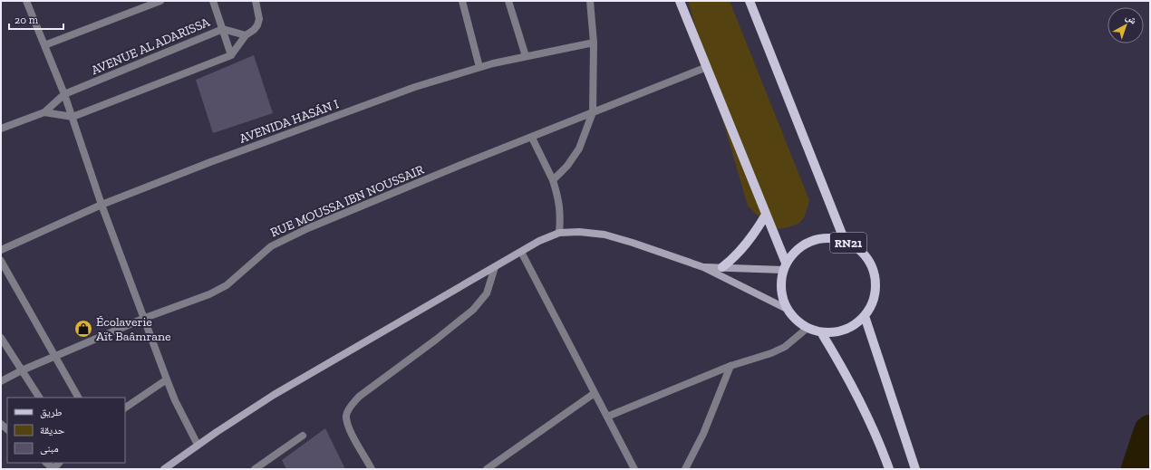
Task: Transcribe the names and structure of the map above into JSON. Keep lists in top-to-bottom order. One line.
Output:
{"streets":{"main road":["RN21"],"street":["AVENUE AL ADARISSA","AVENIDA HASÁN I","RUE MOUSSA IBN NOUSSAIR"]},"places":{"shop":["Écolaverie Aït Baâmrane"]},"legend":["طريق","حديقة","مبنى"],"scale_bar":"20 m","north":"top right"}
